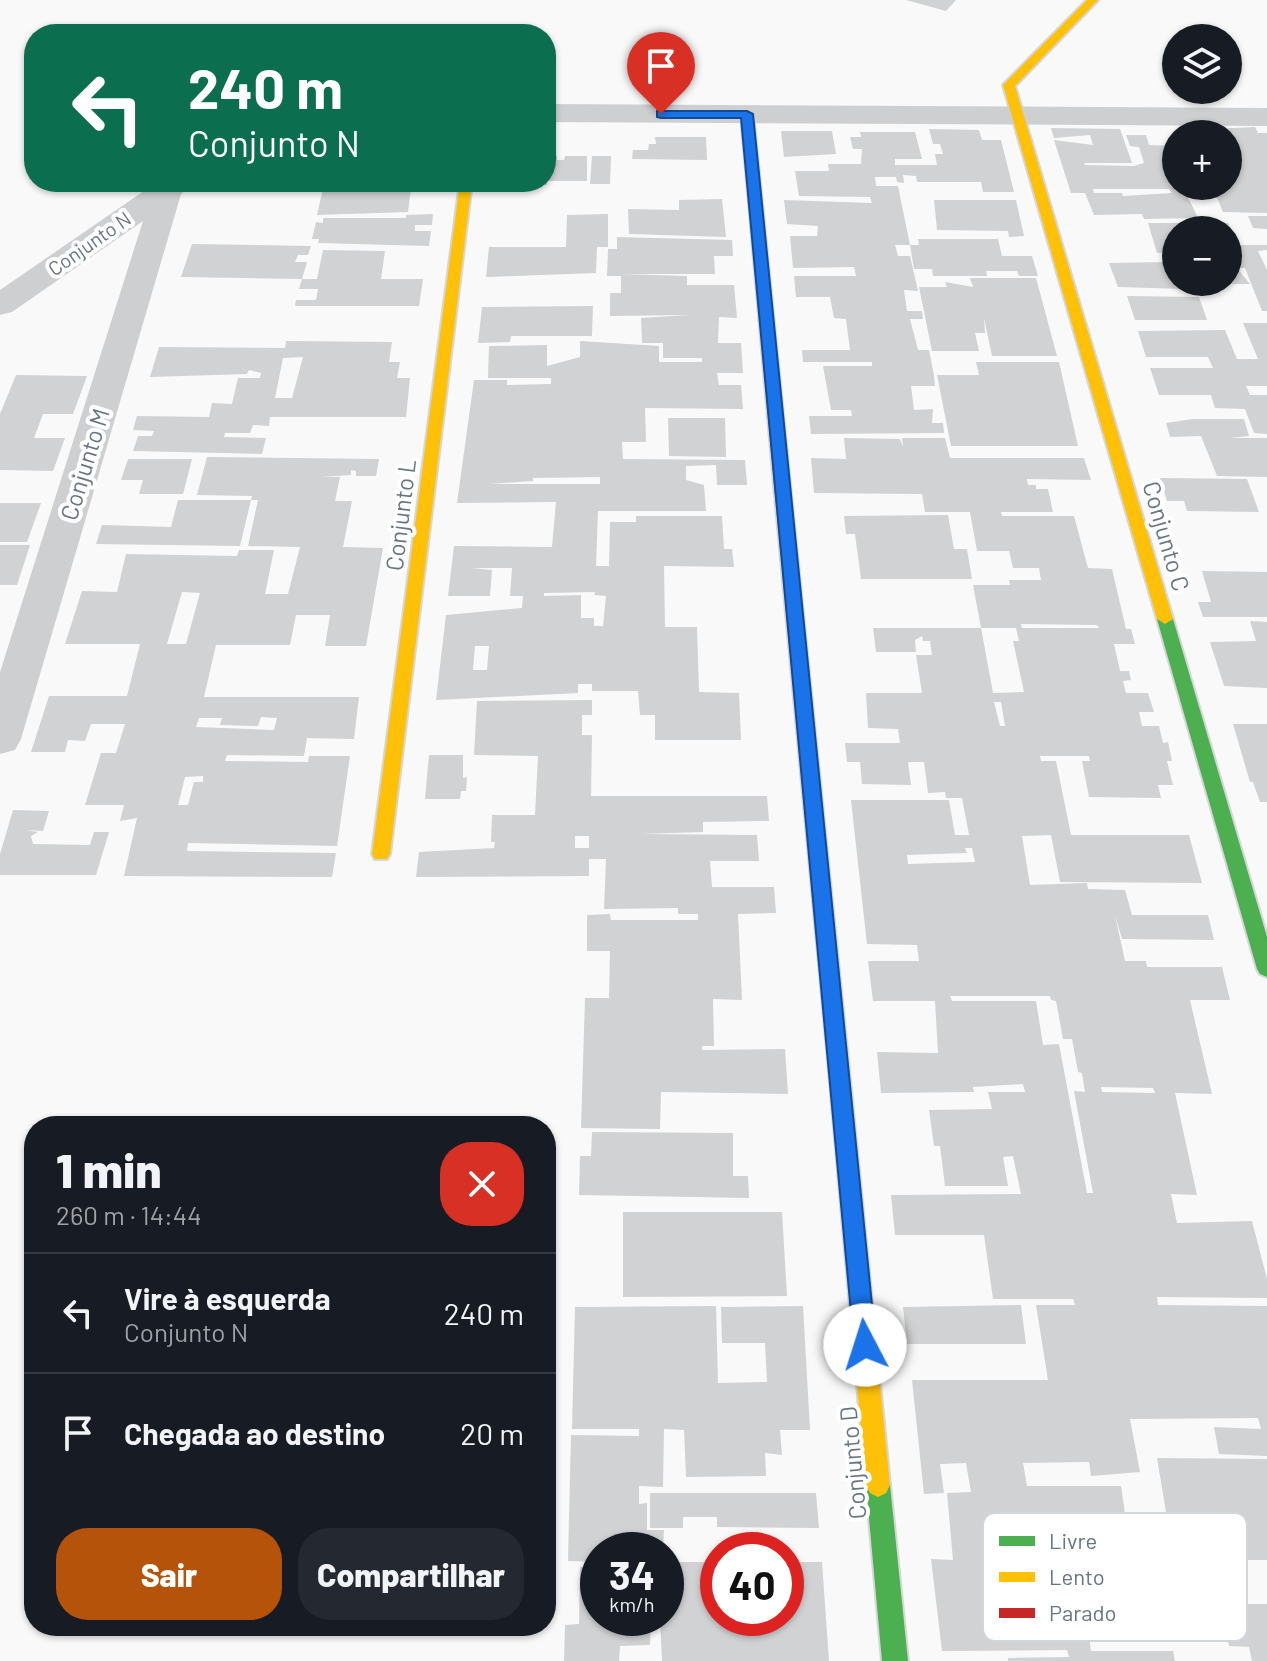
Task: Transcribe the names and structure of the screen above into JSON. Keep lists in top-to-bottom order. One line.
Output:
{"streets":{"street":["Conjunto N","Conjunto M","Conjunto L","Conjunto C","Conjunto D"]},"legend":["Livre","Lento","Parado"],"page":{"map_buttons":["+","−"],"turn":["240 m","Conjunto N"],"heading":["1 min","260 m · 14:44"],"list":[{"name":"Vire à esquerda","note":"Conjunto N","value":"240 m"},{"name":"Chegada ao destino","value":"20 m"}],"buttons":["Sair","Compartilhar"],"speed":"34 km/h","limit":"40"}}
